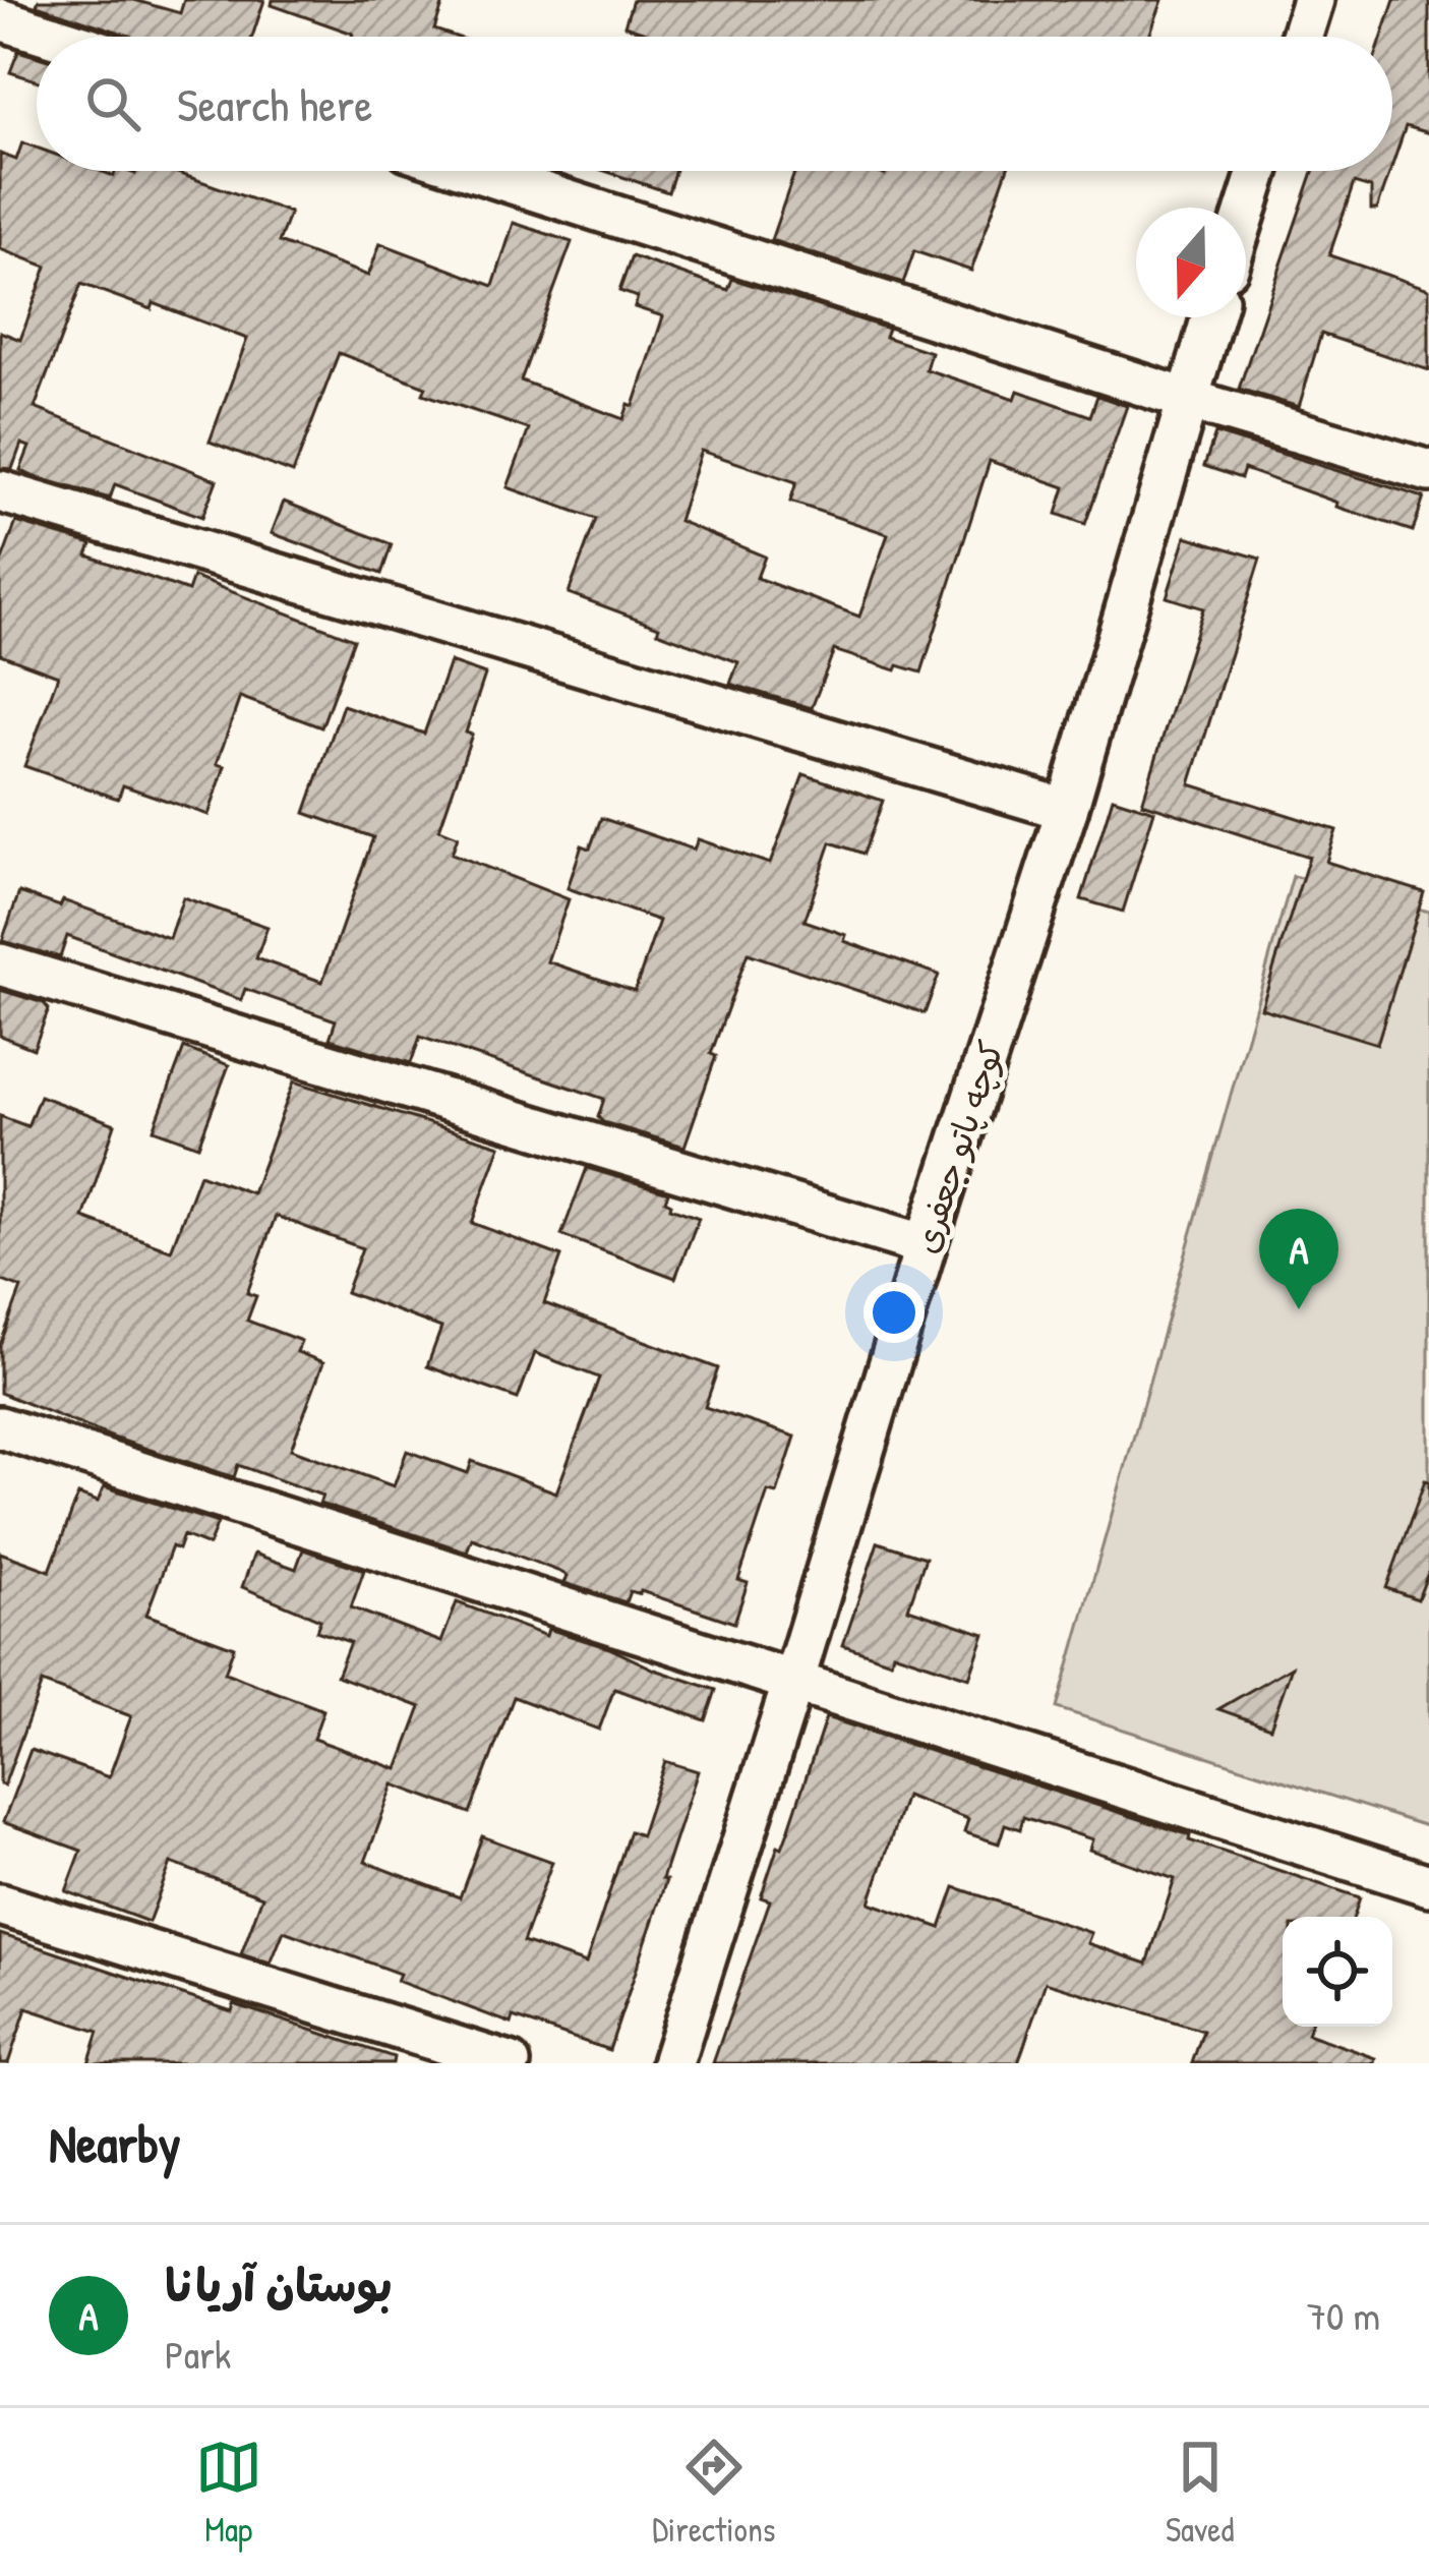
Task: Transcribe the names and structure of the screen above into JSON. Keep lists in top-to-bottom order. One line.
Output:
{"streets":{"street":["کوچه پاتو جعفری"]},"north":"bottom","page":{"search":"Search here","pins":"A","heading":"Nearby","list":[{"mark":"A","name":"بوستان آریانا","note":"Park","value":"70 m"}],"nav":["Map","Directions","Saved"]}}
